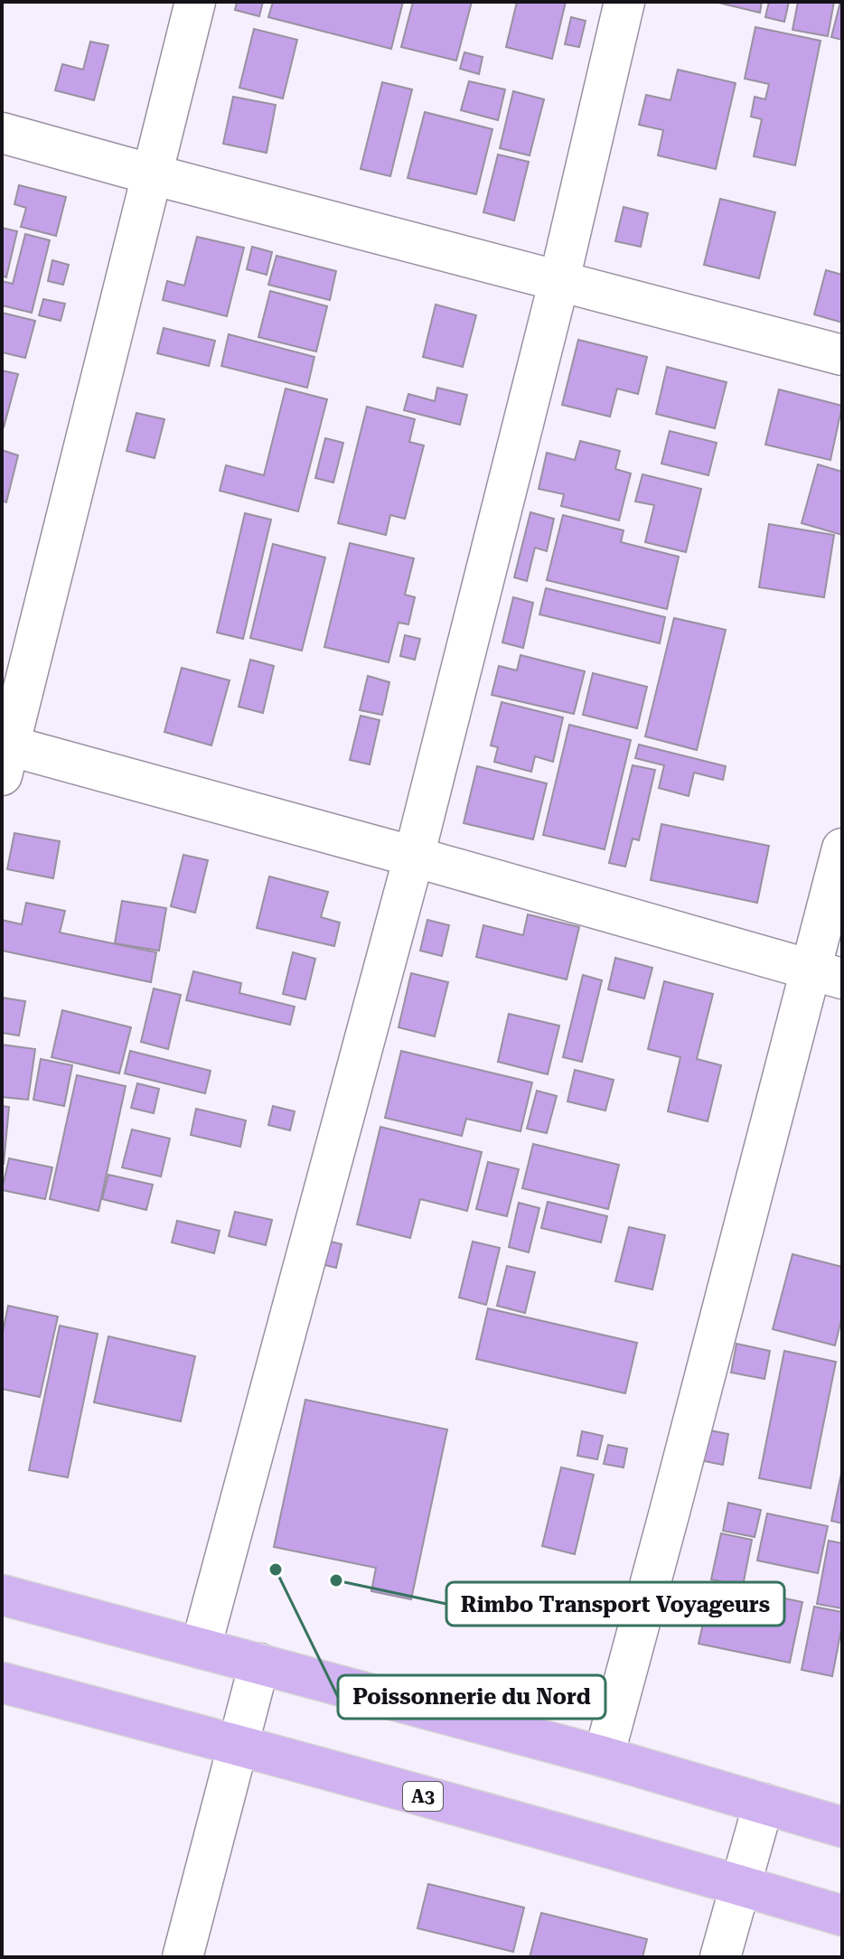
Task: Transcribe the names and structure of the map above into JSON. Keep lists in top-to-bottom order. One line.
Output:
{"streets":{"highway":["A3"]},"places":["Poissonnerie du Nord","Rimbo Transport Voyageurs"]}
